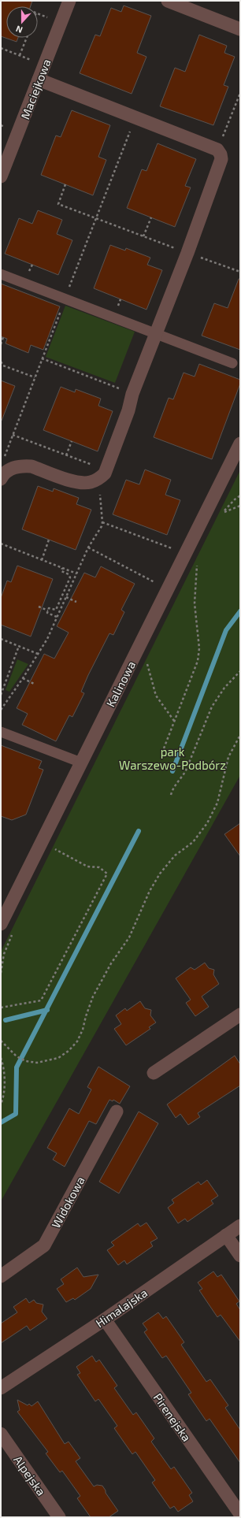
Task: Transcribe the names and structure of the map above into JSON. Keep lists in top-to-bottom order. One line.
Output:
{"streets":{"street":["Maciejkowa","Kalinowa","Widokowa","Himalajska","Pirenejska","Alpejska"]},"crossings":[["Himalajska","Pirenejska"]],"parks":["park Warszewo-Podbórz"],"north":"bottom"}
